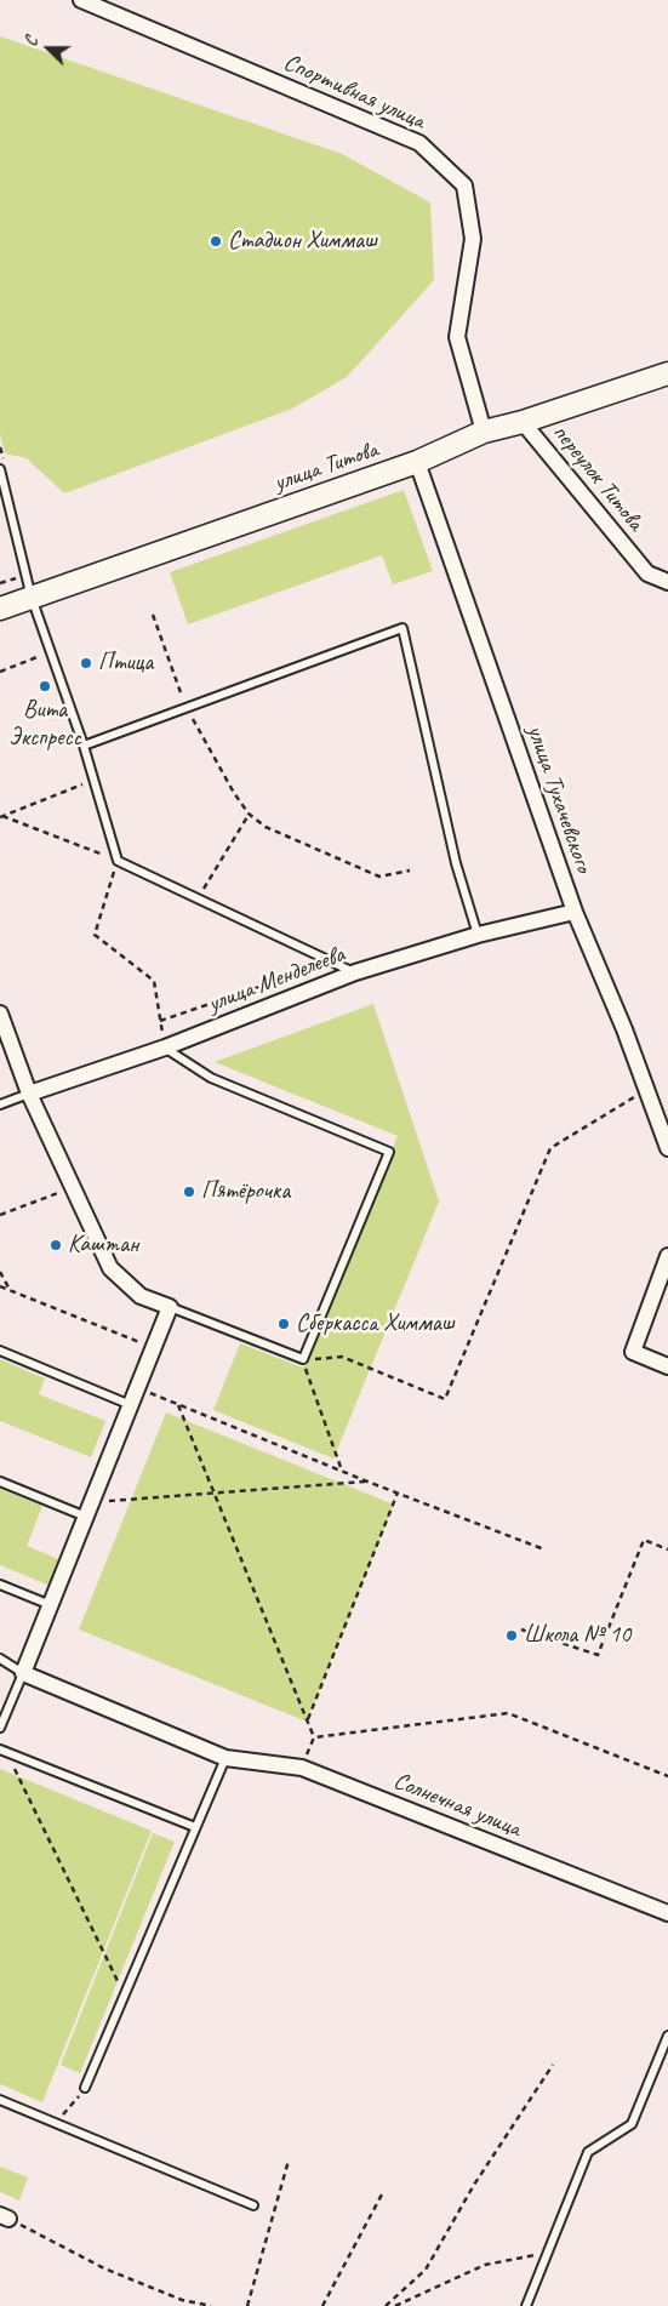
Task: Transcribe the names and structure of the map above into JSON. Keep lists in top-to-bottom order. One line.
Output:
{"streets":{"street":["Спортивная улица","улица Титова","переулок Титова","улица Тухачевского","улица Менделеева","Солнечная улица"]},"crossings":[["Спортивная улица","улица Титова"],["улица Титова","переулок Титова"],["улица Титова","улица Тухачевского"],["улица Тухачевского","улица Менделеева"]],"places":["Стадион Химмаш","Птица","Вита Экспресс","Пятёрочка","Каштан","Сберкасса Химмаш","Школа № 10"],"north":"left"}
